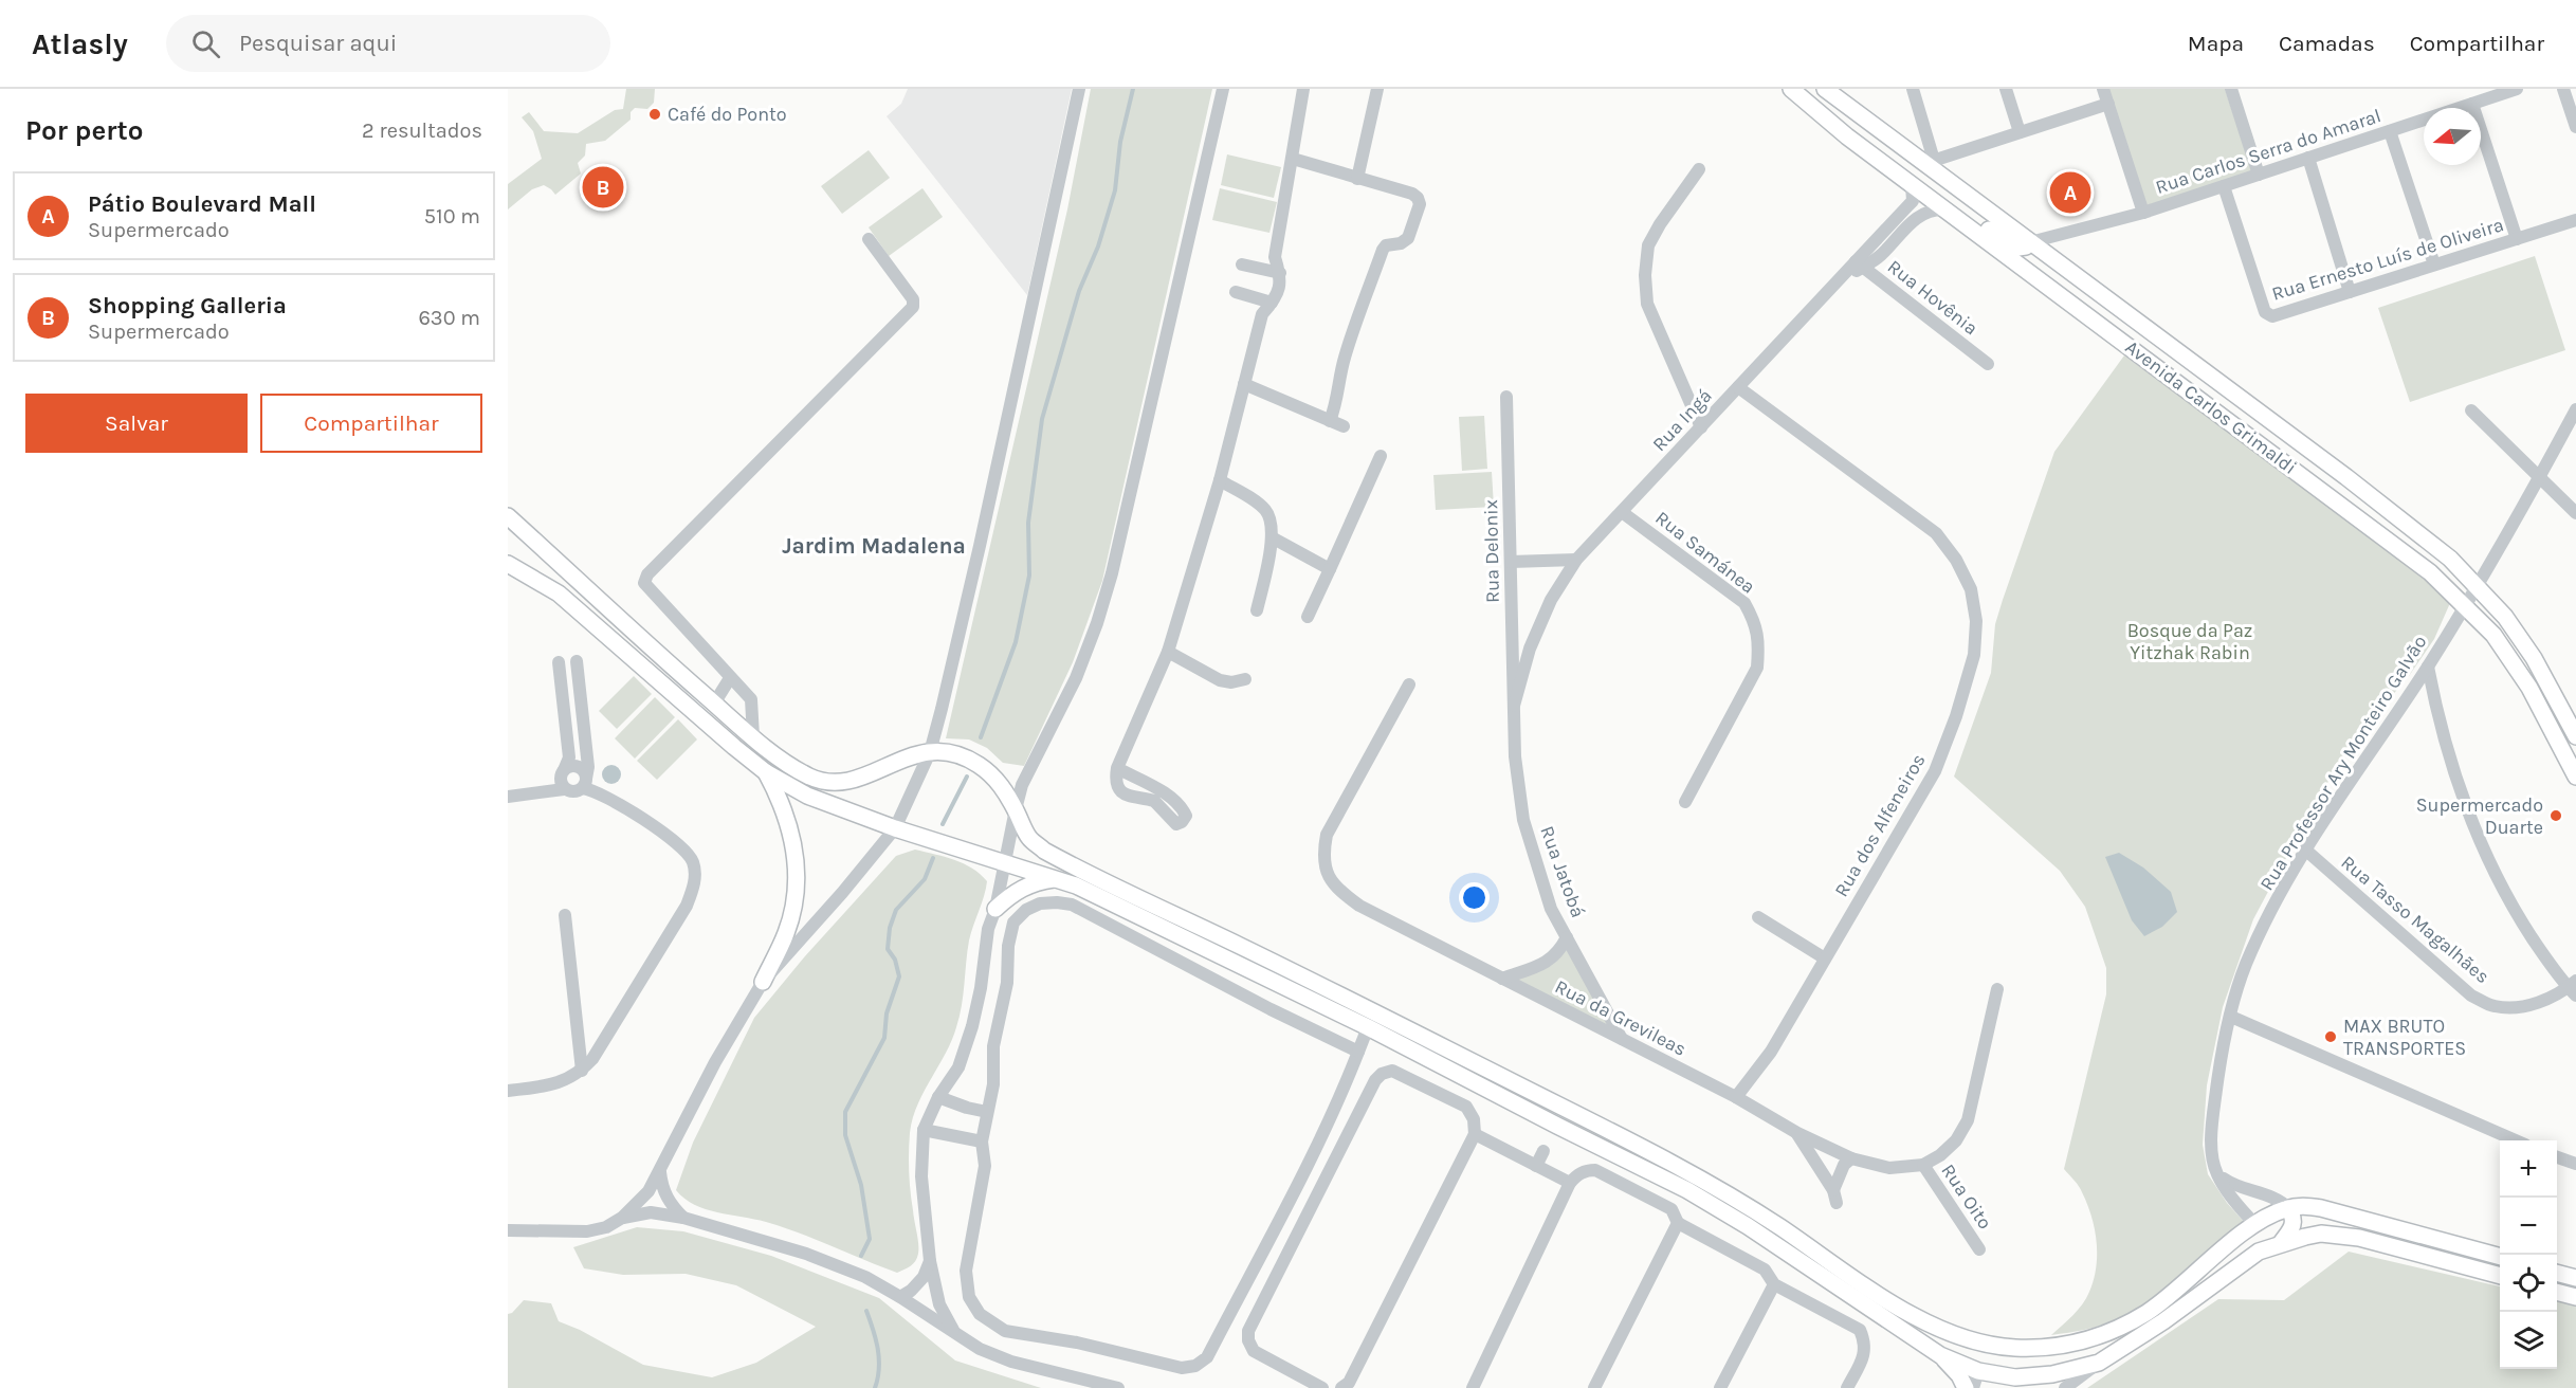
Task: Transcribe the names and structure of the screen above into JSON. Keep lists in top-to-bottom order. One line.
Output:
{"streets":{"main road":["Avenida Carlos Grimaldi"],"street":["Rua Carlos Serra do Amaral","Rua Ernesto Luís de Oliveira","Rua Hovênia","Rua Ingá","Rua Delonix","Rua Samánea","Rua Professor Ary Monteiro Galvão","Rua dos Alfeneiros","Rua Jatobá","Rua Tasso Magalhães","Rua da Grevileas","Rua Oito"]},"crossings":[["Rua Carlos Serra do Amaral","Rua Ernesto Luís de Oliveira"],["Rua Carlos Serra do Amaral","Avenida Carlos Grimaldi"],["Rua Hovênia","Rua Ingá"],["Avenida Carlos Grimaldi","Rua Professor Ary Monteiro Galvão"],["Rua Ingá","Rua Delonix"],["Rua Ingá","Rua Samánea"],["Rua Ingá","Rua dos Alfeneiros"],["Rua Ingá","Rua Jatobá"],["Rua Delonix","Rua Jatobá"],["Rua Professor Ary Monteiro Galvão","Rua Tasso Magalhães"],["Rua dos Alfeneiros","Rua da Grevileas"],["Rua Jatobá","Rua da Grevileas"],["Rua da Grevileas","Rua Oito"]],"districts":["Jardim Madalena"],"parks":["Bosque da Paz Yitzhak Rabin"],"places":["Café do Ponto","Supermercado Duarte","MAX BRUTO TRANSPORTES"],"north":"left","page":{"header":"Atlasly","search":"Pesquisar aqui","nav":["Mapa","Camadas","Compartilhar"],"heading":["Por perto","2 resultados"],"pins":["B","A"],"list":[{"mark":"A","name":"Pátio Boulevard Mall","note":"Supermercado","value":"510 m"},{"mark":"B","name":"Shopping Galleria","note":"Supermercado","value":"630 m"}],"buttons":["Salvar","Compartilhar"],"map_buttons":["+","−"]}}
